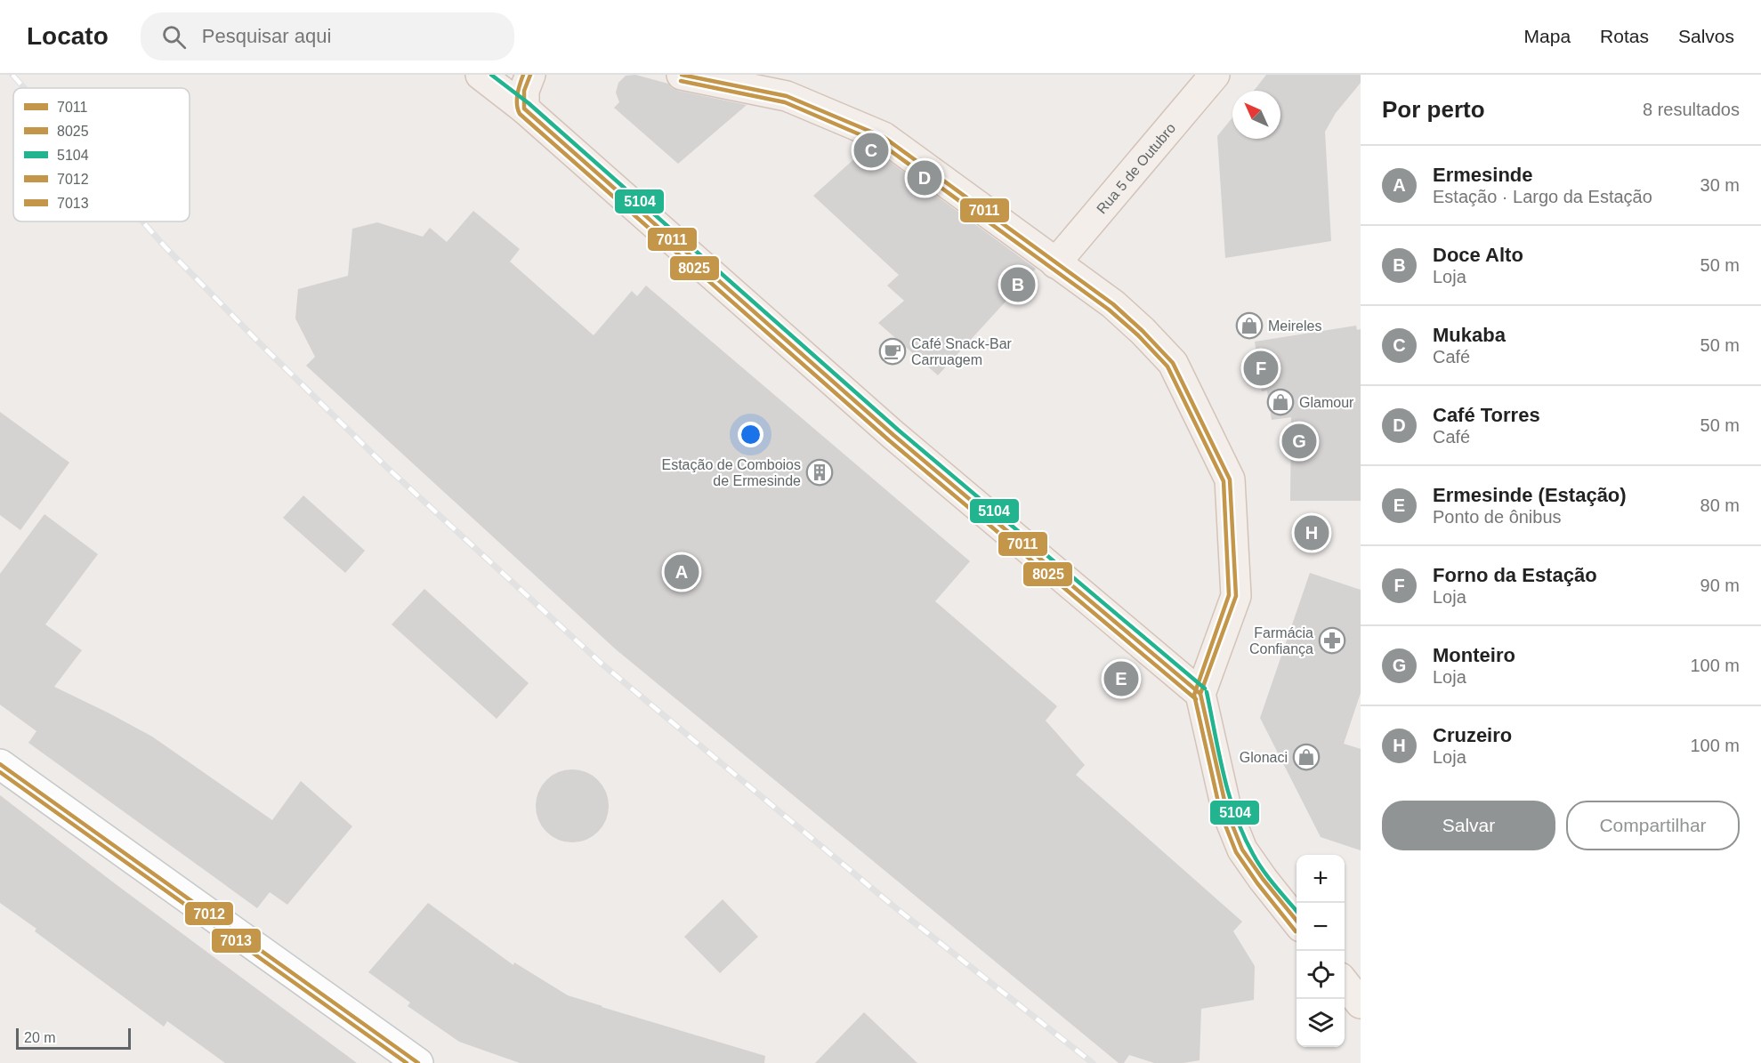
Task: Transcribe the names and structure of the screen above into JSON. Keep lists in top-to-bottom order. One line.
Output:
{"streets":{"main road":["Rua 5 de Outubro"]},"places":{"shop":["Meireles","Glamour","Glonaci"],"cafe":["Café Snack-Bar Carruagem"],"building":["Estação de Comboios de Ermesinde"],"pharmacy":["Farmácia Confiança"]},"lines":["transit line 7011","transit line 8025","transit line 5104","transit line 7012","transit line 7013"],"legend":["7011","8025","5104","7012","7013"],"scale_bar":"20 m","north":"top left","page":{"header":"Locato","search":"Pesquisar aqui","nav":["Mapa","Rotas","Salvos"],"heading":["Por perto","8 resultados"],"pins":["C","D","B","F","G","H","A","E"],"list":[{"mark":"A","name":"Ermesinde","note":"Estação · Largo da Estação","value":"30 m"},{"mark":"B","name":"Doce Alto","note":"Loja","value":"50 m"},{"mark":"C","name":"Mukaba","note":"Café","value":"50 m"},{"mark":"D","name":"Café Torres","note":"Café","value":"50 m"},{"mark":"E","name":"Ermesinde (Estação)","note":"Ponto de ônibus","value":"80 m"},{"mark":"F","name":"Forno da Estação","note":"Loja","value":"90 m"},{"mark":"G","name":"Monteiro","note":"Loja","value":"100 m"},{"mark":"H","name":"Cruzeiro","note":"Loja","value":"100 m"}],"buttons":["Salvar","Compartilhar"],"map_buttons":["+","−"],"scale":"20 m"}}
